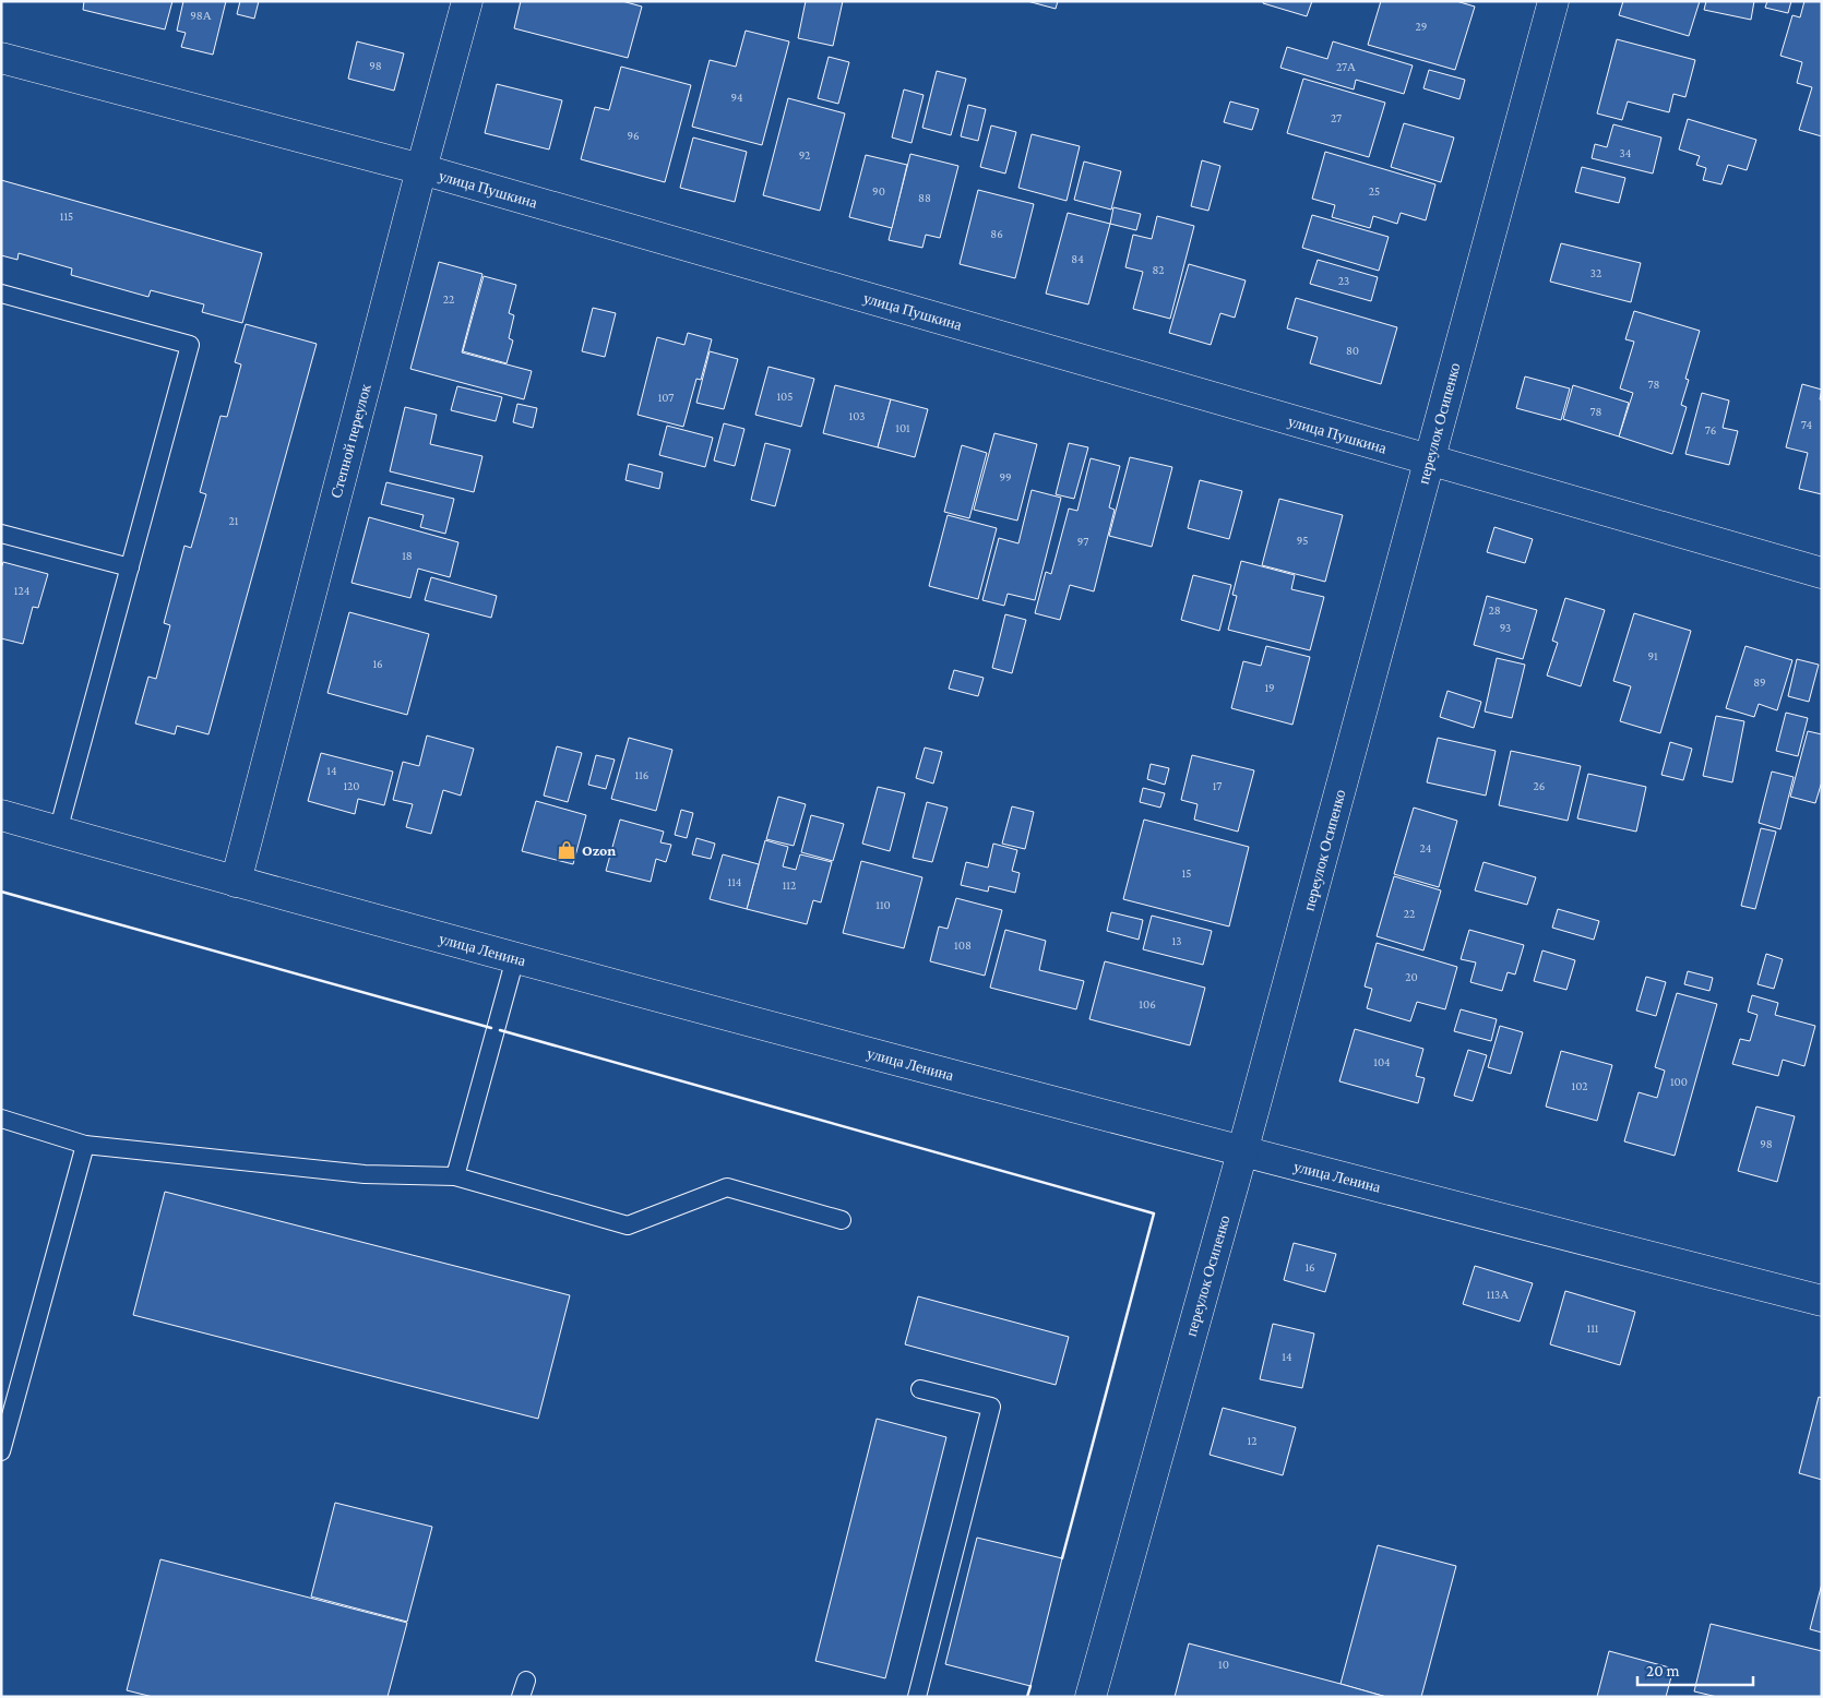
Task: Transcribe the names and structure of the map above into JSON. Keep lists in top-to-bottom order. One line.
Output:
{"streets":{"street":["улица Пушкина","переулок Осипенко","Степной переулок","улица Ленина"]},"crossings":[["улица Пушкина","переулок Осипенко"],["улица Пушкина","Степной переулок"],["переулок Осипенко","улица Ленина"],["Степной переулок","улица Ленина"]],"places":{"shop":["Ozon"]},"house_numbers":["98А","29","98","27А","94","27","96","34","92","90","25","88","115","86","84","82","32","23","22","80","78","105","107","78","103","74","101","76","99","21","95","97","18","124","28","93","91","16","89","19","14","116","120","17","26","24","15","114","112","110","22","13","108","20","106","104","100","102","98","16","113А","111","14","12","10"],"scale_bar":"20 m"}
